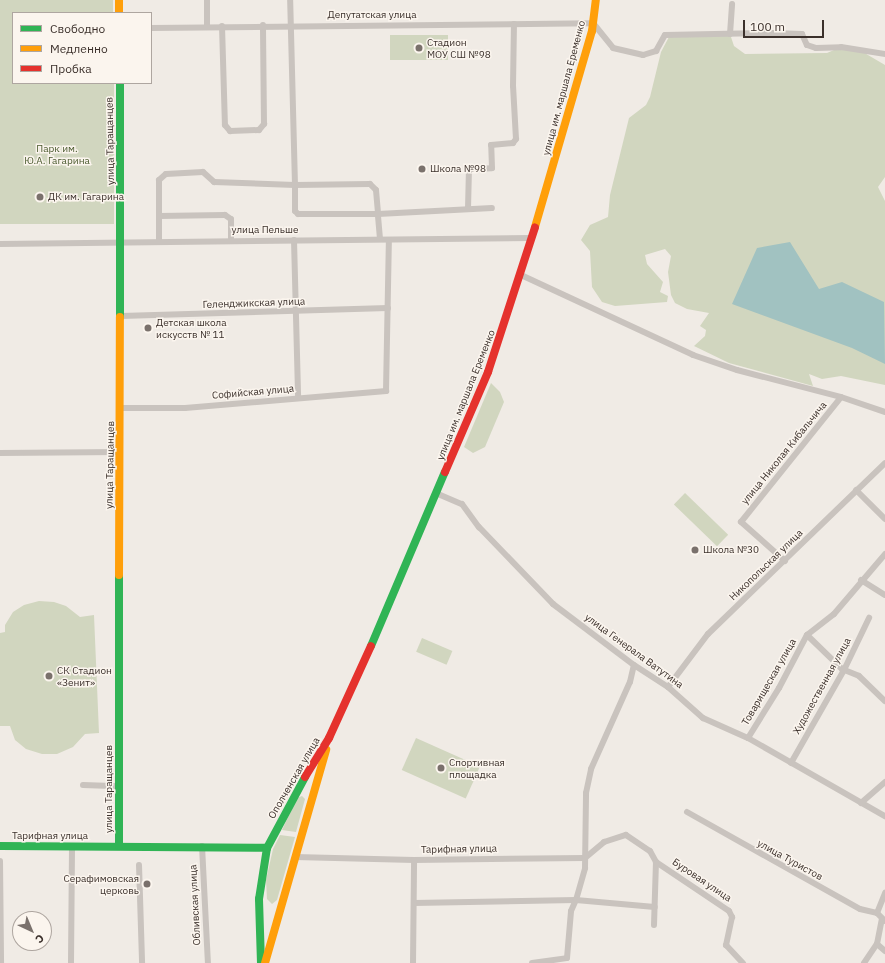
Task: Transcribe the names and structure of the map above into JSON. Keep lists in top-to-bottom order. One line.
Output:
{"streets":{"main road":["улица им. маршала Еременко","улица Таращанцев","Ополченская улица","Тарифная улица"],"street":["Депутатская улица","улица Пельше","Геленджикская улица","Софийская улица","улица Николая Кибальчича","Никопольская улица","улица Генерала Ватутина","Товарищеская улица","Художественная улица","улица Туристов","Буровая улица","Обливская улица"]},"crossings":[["Депутатская улица","улица им. маршала Еременко"],["улица им. маршала Еременко","улица Пельше"],["улица им. маршала Еременко","улица Генерала Ватутина"],["улица им. маршала Еременко","Ополченская улица"],["улица Таращанцев","улица Пельше"],["улица Таращанцев","Геленджикская улица"],["улица Таращанцев","Софийская улица"],["улица Таращанцев","Тарифная улица"],["Геленджикская улица","Софийская улица"],["улица Николая Кибальчича","Никопольская улица"],["Никопольская улица","улица Генерала Ватутина"],["улица Генерала Ватутина","Товарищеская улица"],["улица Генерала Ватутина","Художественная улица"],["Ополченская улица","Тарифная улица"],["Тарифная улица","Буровая улица"],["Тарифная улица","Обливская улица"]],"parks":["Парк им. Ю.А. Гагарина"],"places":["Стадион МОУ СШ №98","Школа №98","ДК им. Гагарина","Детская школа искусств № 11","Школа №30","СК Стадион «Зенит»","Спортивная площадка","Серафимовская церковь"],"legend":["Свободно","Медленно","Пробка"],"scale_bar":"100 m","north":"bottom right"}
